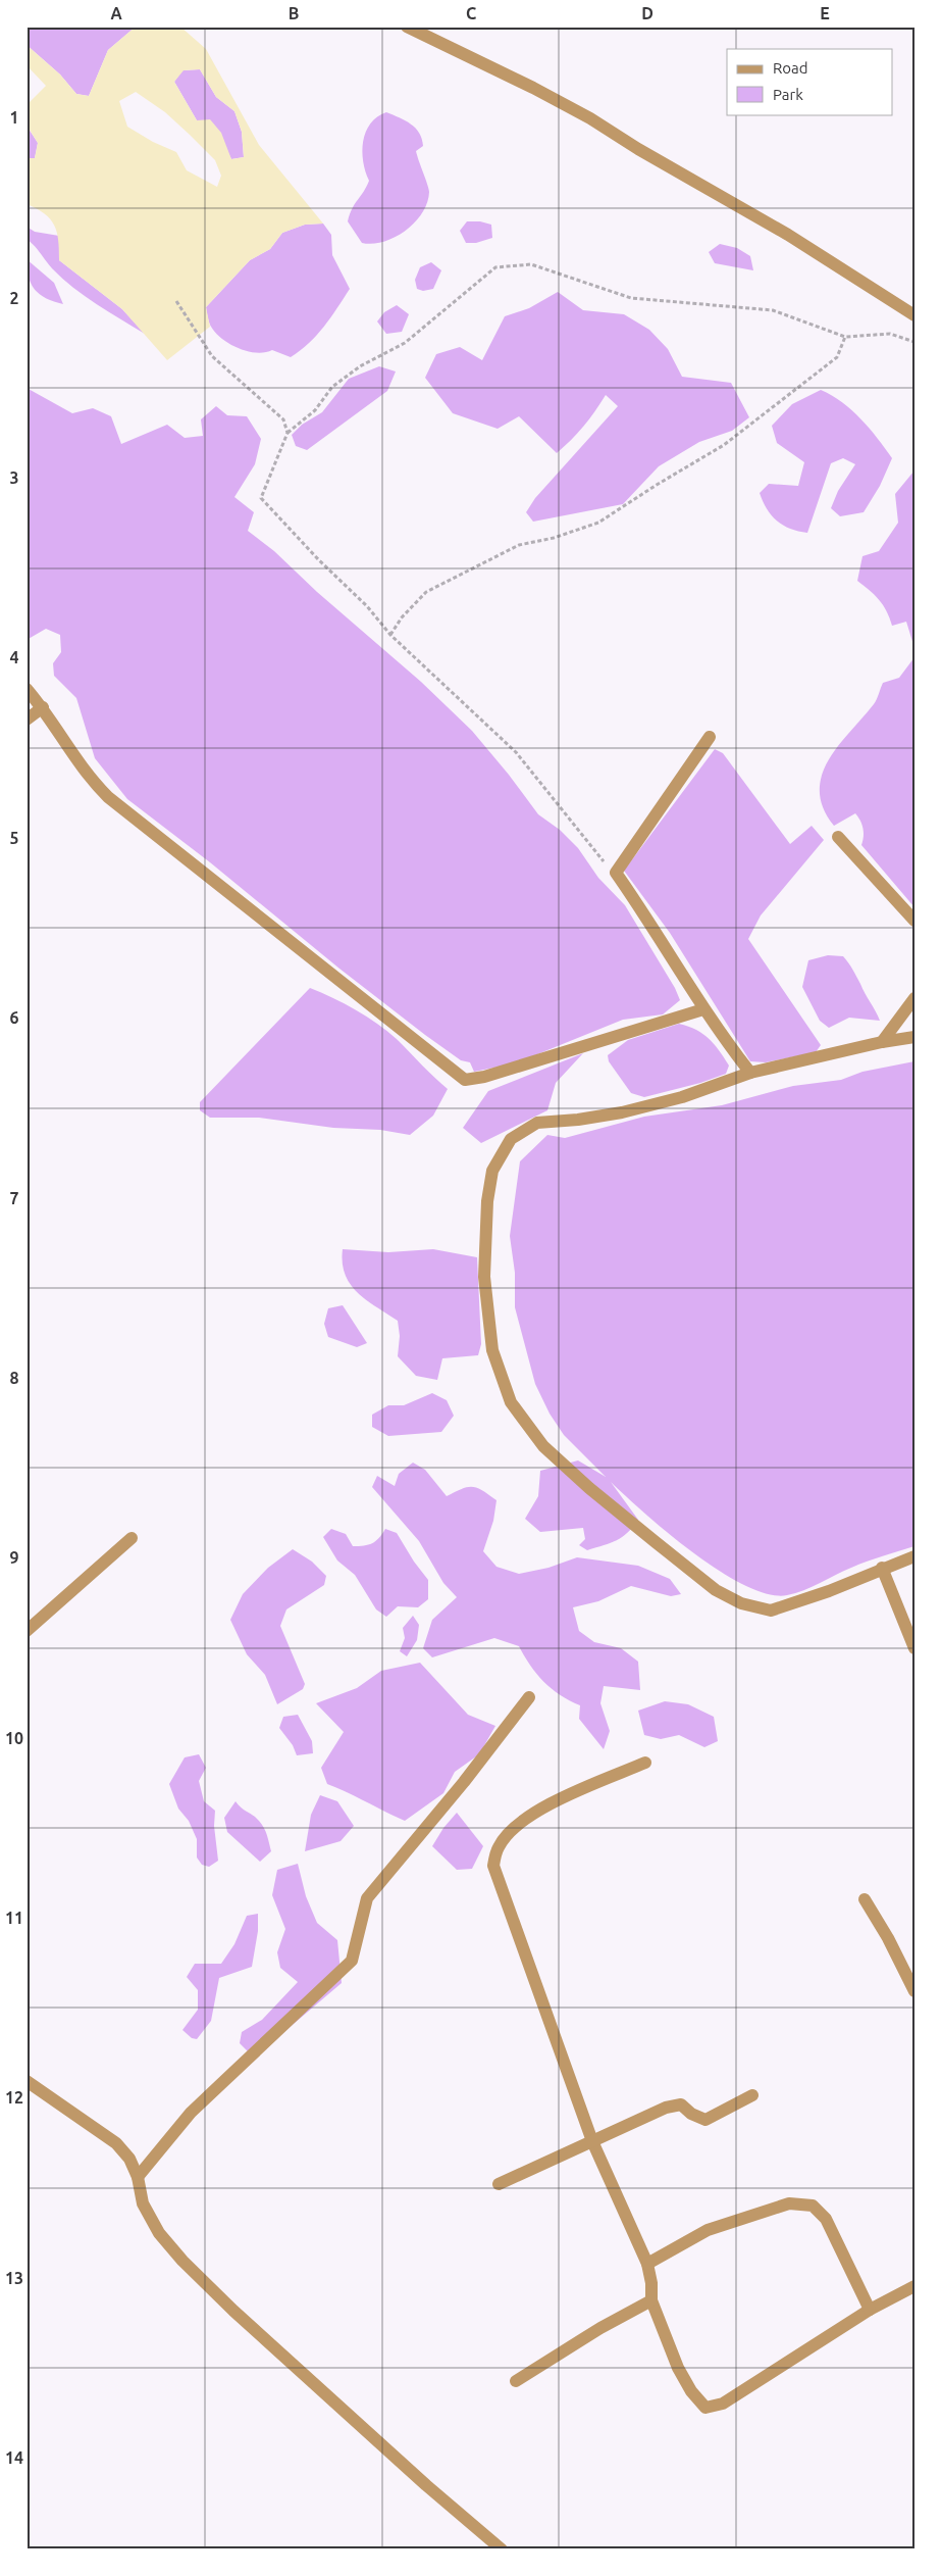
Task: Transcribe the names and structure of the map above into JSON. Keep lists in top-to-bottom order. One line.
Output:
{"legend":["Road","Park"],"grid":{"columns":["A","B","C","D","E"],"rows":["1","2","3","4","5","6","7","8","9","10","11","12","13","14"]}}
